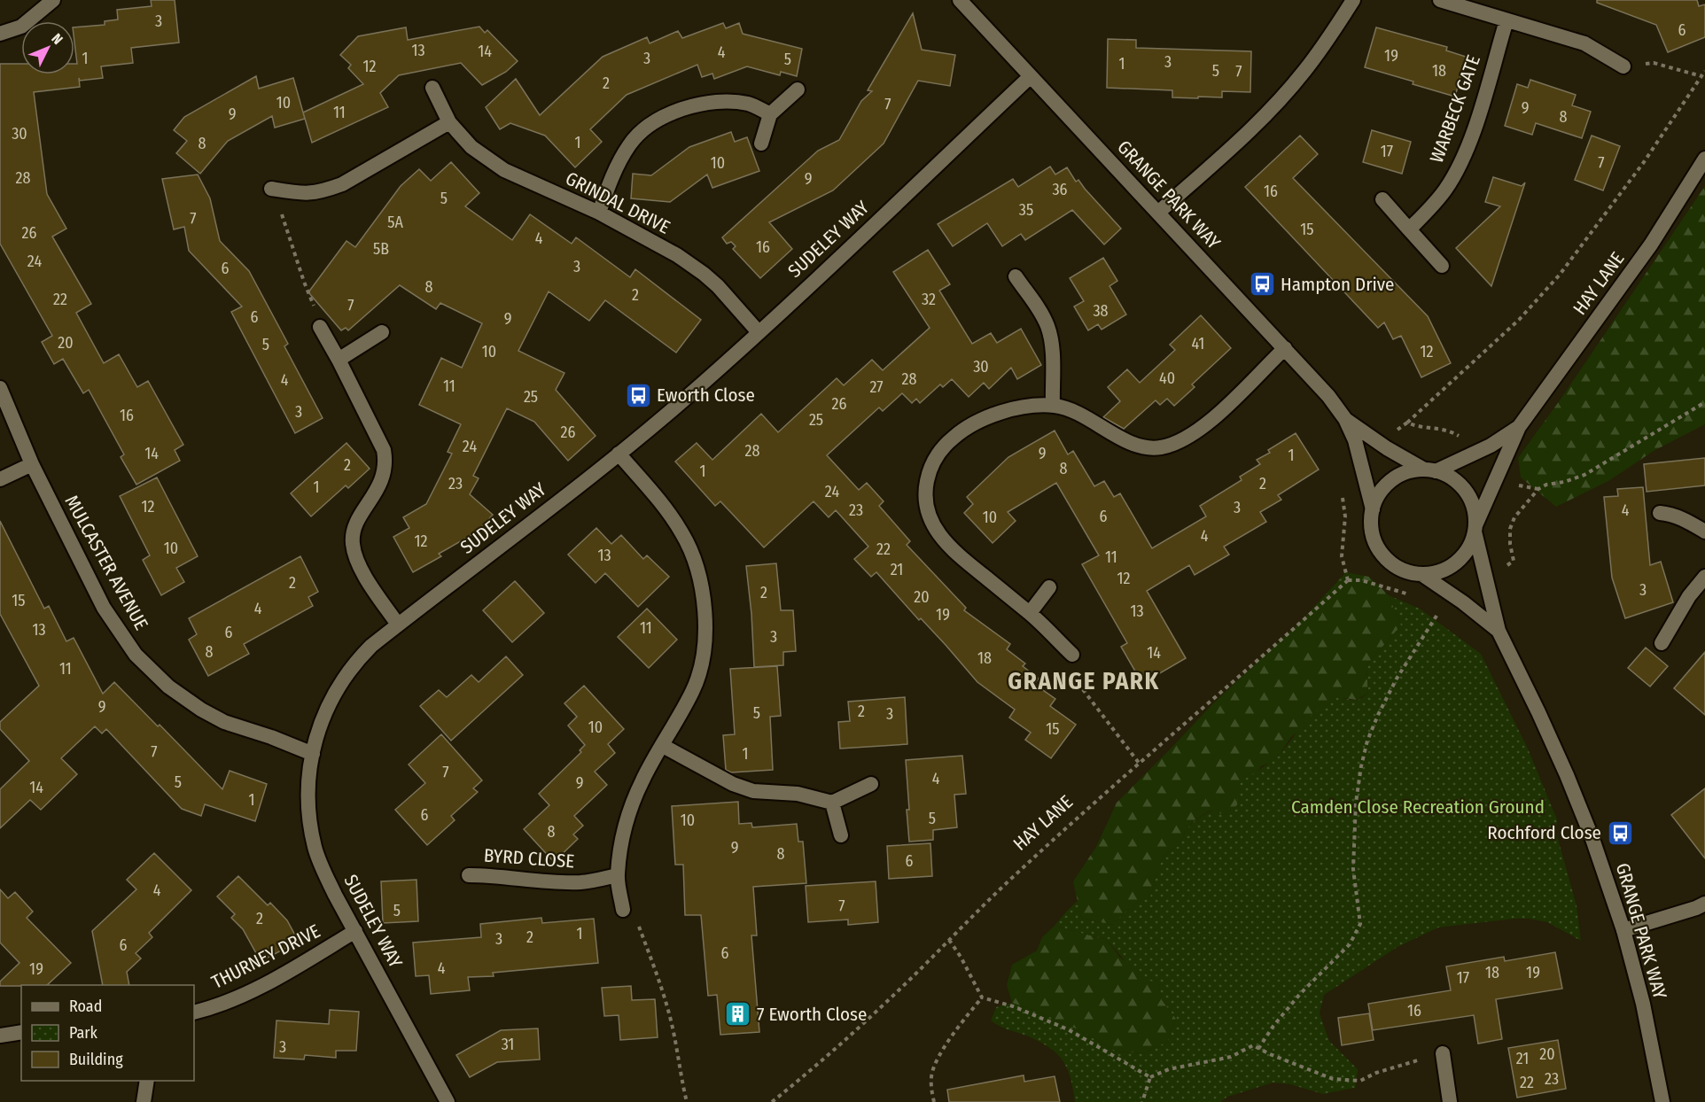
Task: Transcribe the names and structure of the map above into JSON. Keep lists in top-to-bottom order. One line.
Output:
{"streets":{"street":["WARBECK GATE","GRANGE PARK WAY","GRINDAL DRIVE","SUDELEY WAY","HAY LANE","MULCASTER AVENUE","BYRD CLOSE","THURNEY DRIVE"]},"crossings":[["GRANGE PARK WAY","SUDELEY WAY"],["GRANGE PARK WAY","HAY LANE"],["GRINDAL DRIVE","SUDELEY WAY"],["SUDELEY WAY","MULCASTER AVENUE"],["SUDELEY WAY","THURNEY DRIVE"]],"districts":["GRANGE PARK"],"parks":["Camden Close Recreation Ground"],"places":{"bus stop":["Hampton Drive","Eworth Close","Rochford Close"],"building":["7 Eworth Close"]},"house_numbers":["3","6","13","14","4","19","1","3","5","3","1","12","5","18","7","2","10","7","9","11","9","8","30","1","8","17","10","7","28","9","36","16","5","35","7","5A","15","26","4","16","5B","24","3","6","8","2","22","32","7","38","6","9","20","41","5","10","12","30","40","28","4","11","27","25","26","3","16","25","26","24","28","14","9","1","2","8","1","23","2","1","24","12","3","23","4","6","10","4","12","10","22","13","11","21","12","2","3","2","20","15","4","13","19","11","13","6","3","8","14","18","11","9","2","5","3","10","15","7","1","7","4","5","9","14","1","6","5","10","8","9","8","6","4","7","5","2","1","2","3","6","6","4","19","18","19","17","16","31","3","20","21","23","22"],"legend":["Road","Park","Building"],"north":"top right"}
